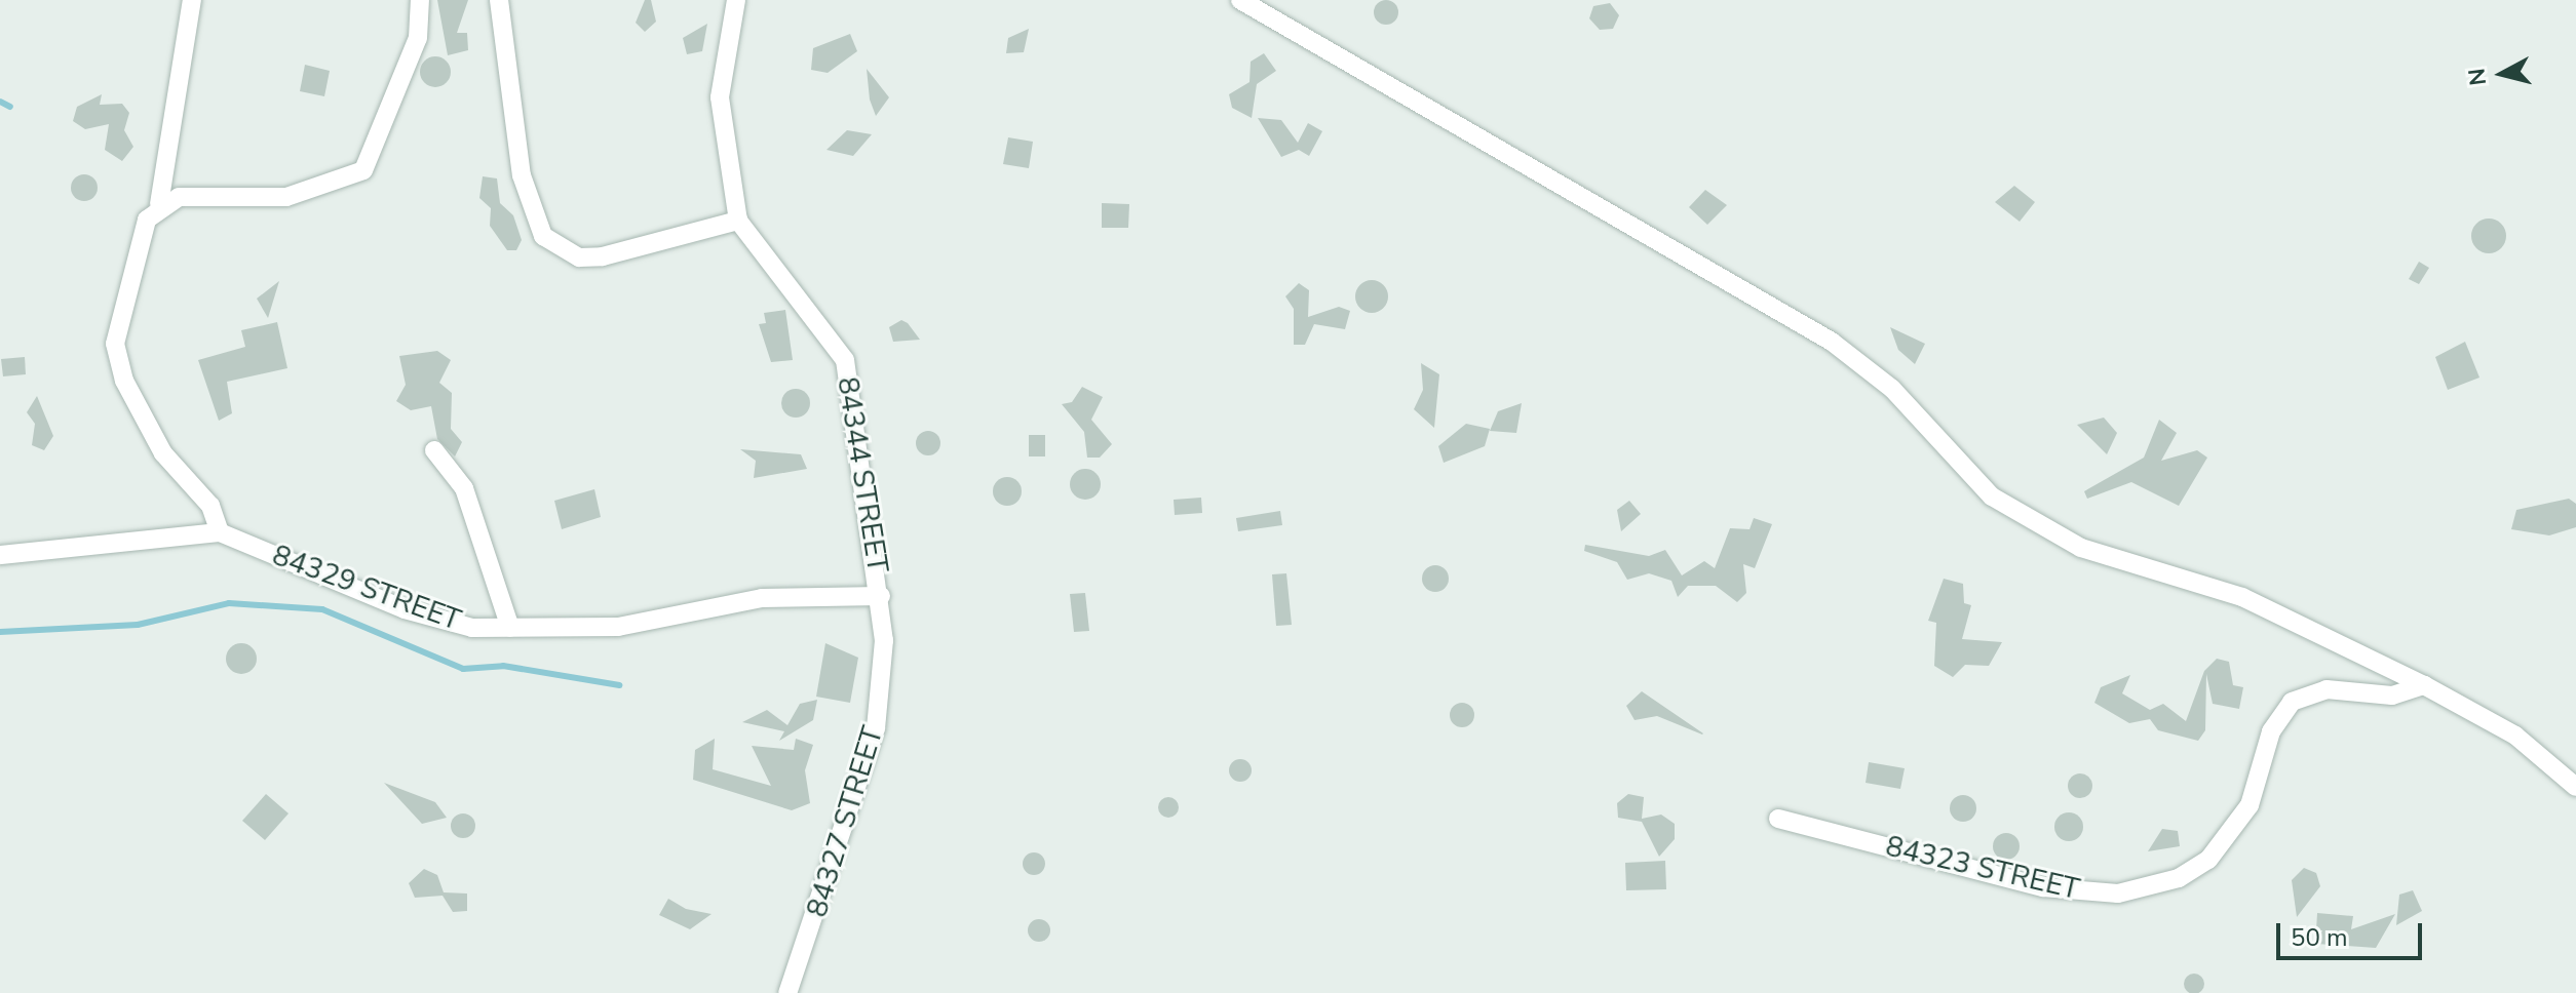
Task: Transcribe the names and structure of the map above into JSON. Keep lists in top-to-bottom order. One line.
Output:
{"streets":{"street":["84344 STREET","84329 STREET","84327 STREET","84323 STREET"]},"crossings":[["84344 STREET","84329 STREET"],["84344 STREET","84327 STREET"],["84329 STREET","84327 STREET"]],"scale_bar":"50 m","north":"left"}
